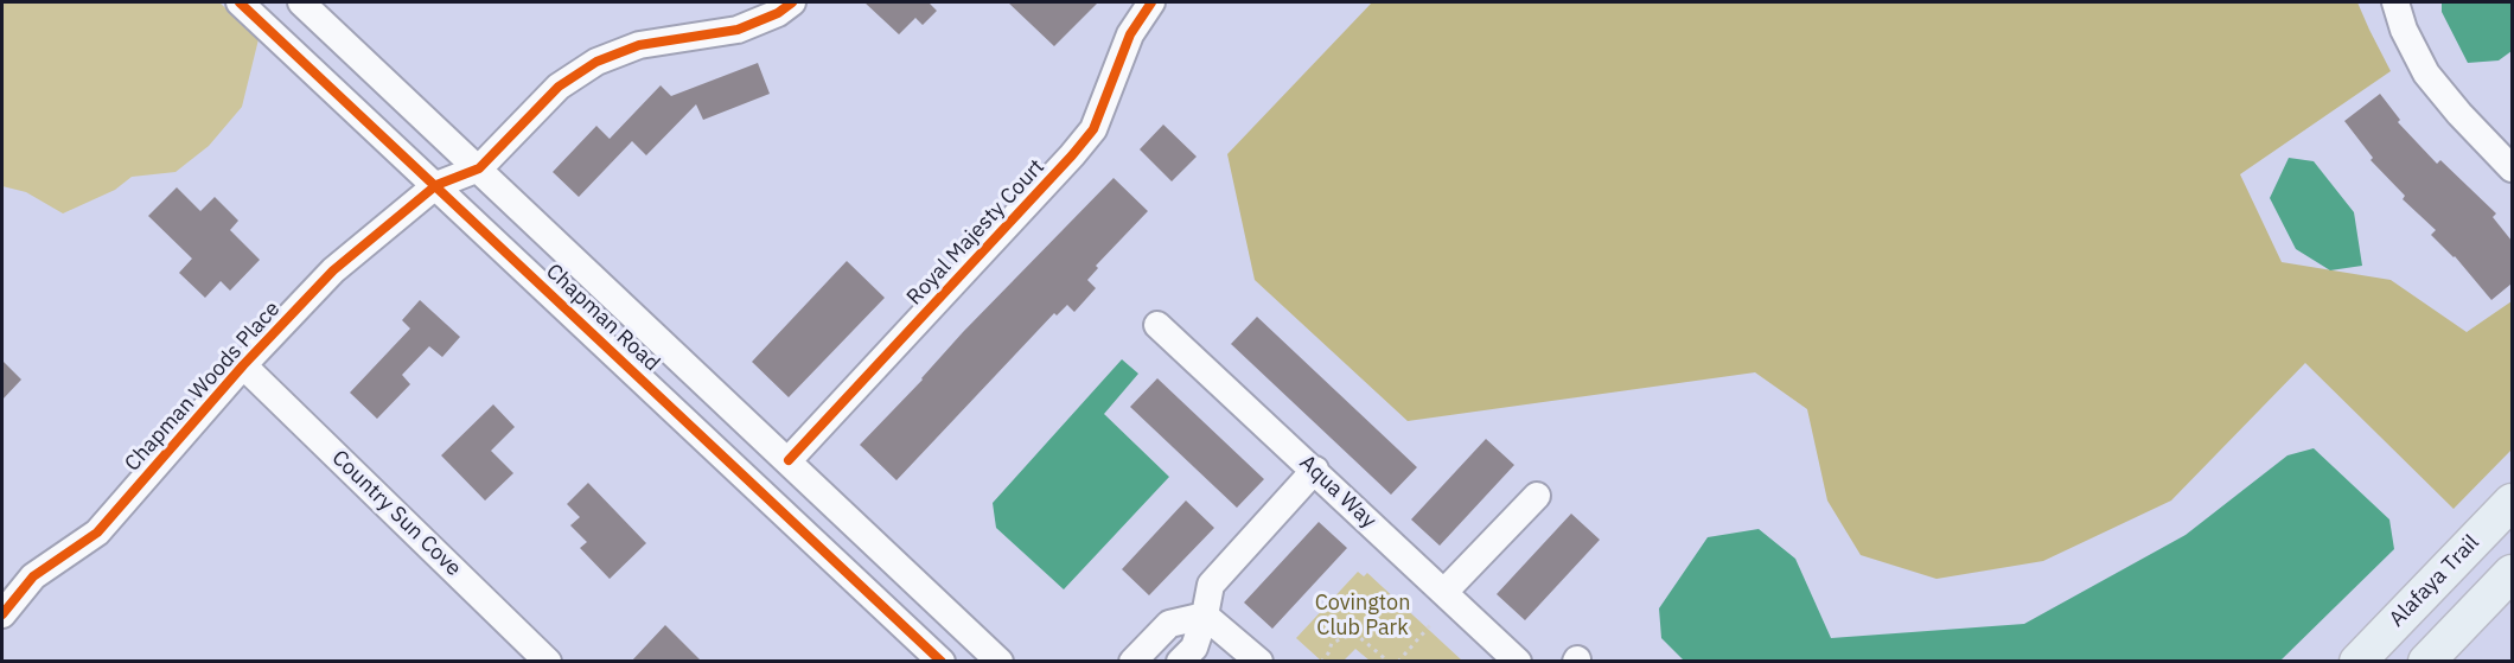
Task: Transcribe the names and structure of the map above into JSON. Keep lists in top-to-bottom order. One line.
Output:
{"streets":{"main road":["Alafaya Trail"],"street":["Royal Majesty Court","Chapman Road","Chapman Woods Place","Aqua Way","Country Sun Cove"]},"crossings":[["Royal Majesty Court","Chapman Road"],["Chapman Road","Chapman Woods Place"],["Chapman Woods Place","Country Sun Cove"]],"parks":["Covington Club Park"]}
